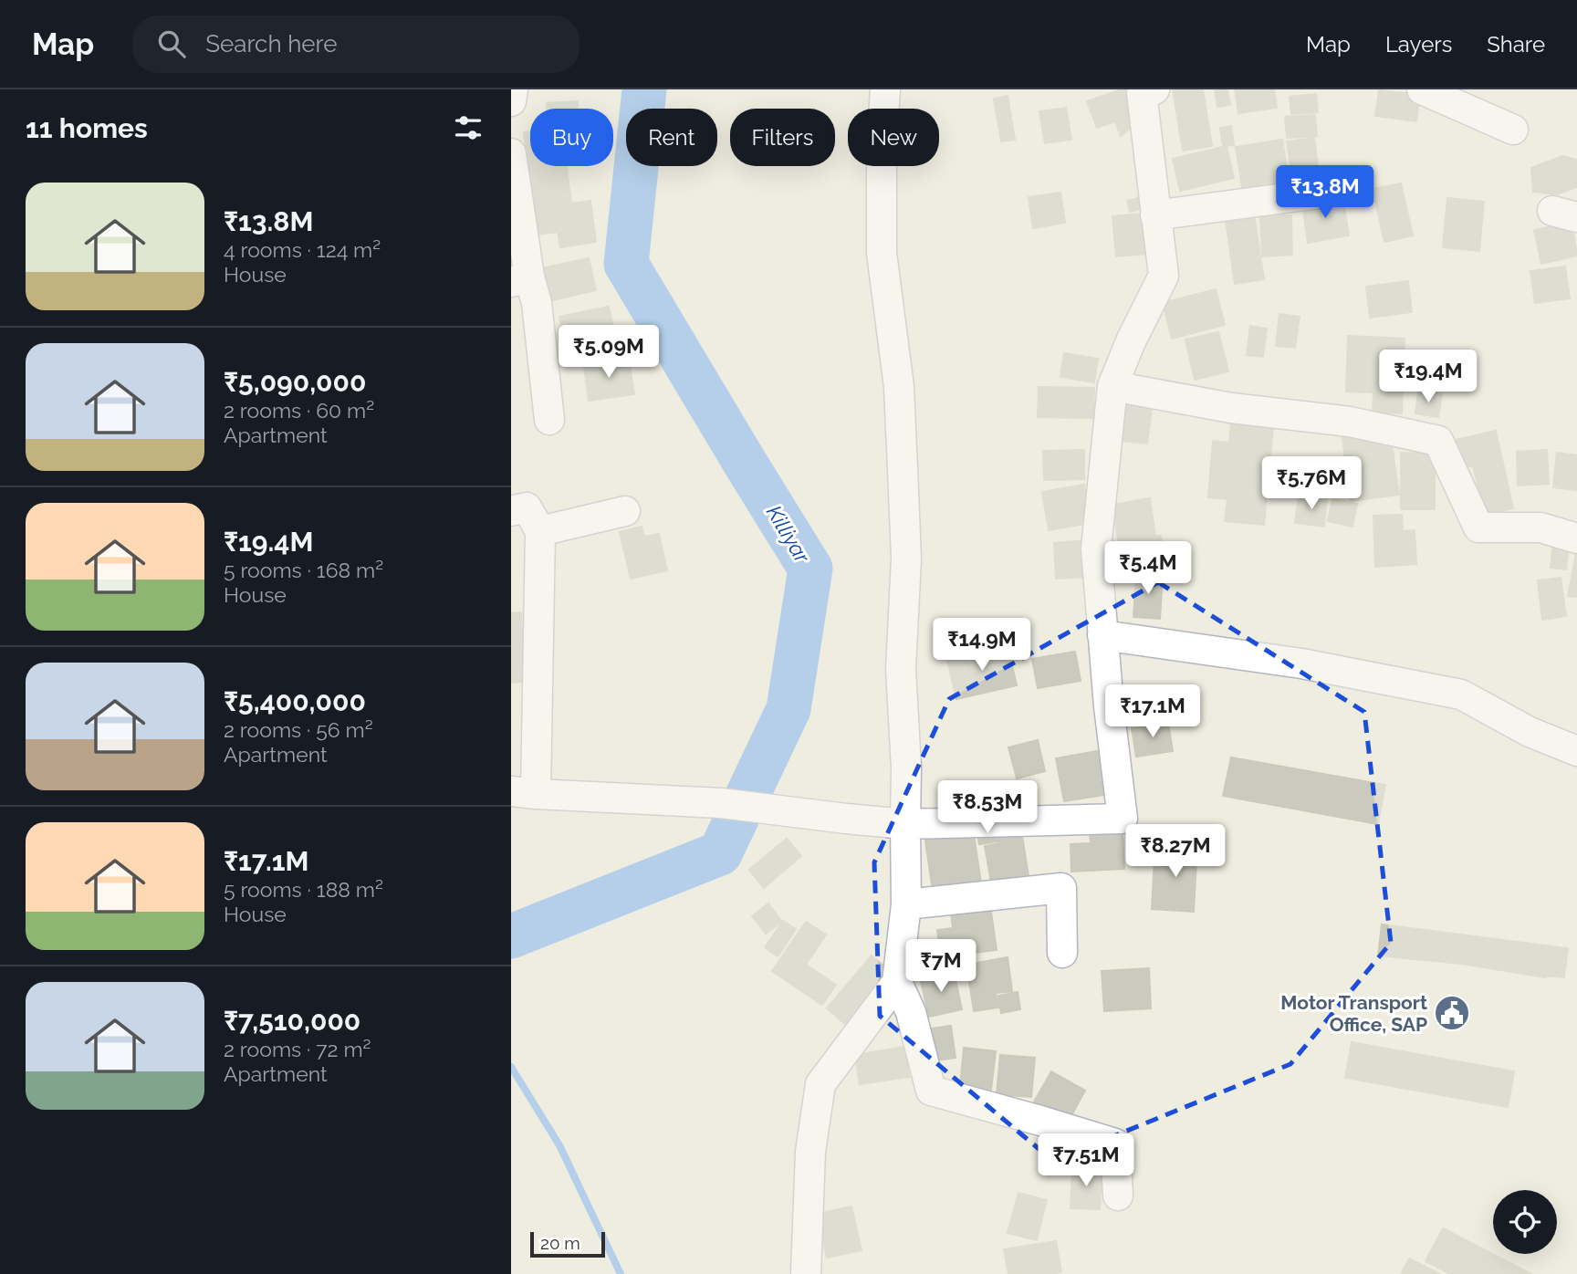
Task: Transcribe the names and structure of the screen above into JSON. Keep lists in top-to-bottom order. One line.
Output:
{"water":["Killiyar"],"places":{"public building":["Motor Transport Office, SAP"]},"scale_bar":"20 m","page":{"header":"Map","search":"Search here","nav":["Map","Layers","Share"],"heading":"11 homes","chip":["Buy","Rent","Filters","New"],"price":["₹13.8M","₹5.09M","₹19.4M","₹5.76M","₹5.4M","₹14.9M","₹17.1M","₹8.53M","₹8.27M","₹7M","₹7.51M"],"list":[{"name":"₹13.8M","note":"4 rooms · 124 m² · House"},{"name":"₹5,090,000","note":"2 rooms · 60 m² · Apartment"},{"name":"₹19.4M","note":"5 rooms · 168 m² · House"},{"name":"₹5,400,000","note":"2 rooms · 56 m² · Apartment"},{"name":"₹17.1M","note":"5 rooms · 188 m² · House"},{"name":"₹7,510,000","note":"2 rooms · 72 m² · Apartment"}],"scale":"20 m"}}
